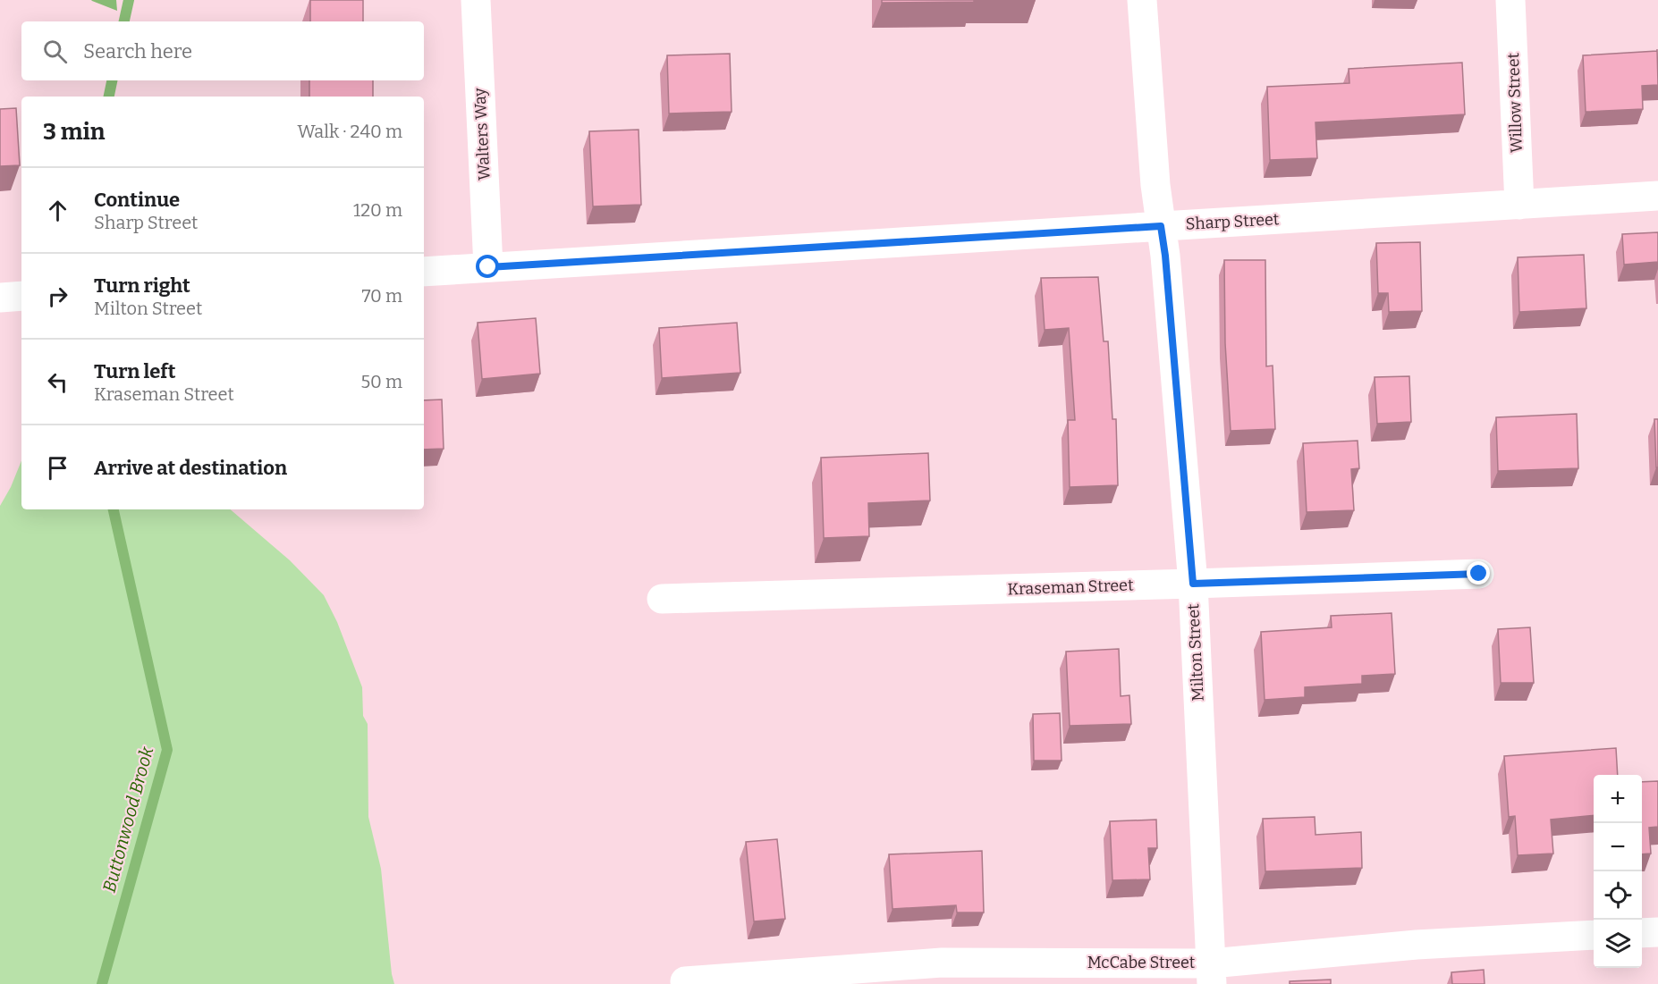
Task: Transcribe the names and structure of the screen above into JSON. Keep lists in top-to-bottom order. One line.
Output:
{"streets":{"street":["Willow Street","Walters Way","Sharp Street","Kraseman Street","Milton Street","McCabe Street"]},"crossings":[["Willow Street","Sharp Street"],["Walters Way","Sharp Street"],["Sharp Street","Milton Street"],["Kraseman Street","Milton Street"],["Milton Street","McCabe Street"]],"water":["Buttonwood Brook"],"page":{"search":"Search here","heading":["3 min","Walk · 240 m"],"list":[["Continue","Sharp Street","120 m"],["Turn right","Milton Street","70 m"],["Turn left","Kraseman Street","50 m"],"Arrive at destination"],"map_buttons":["+","−"]}}
